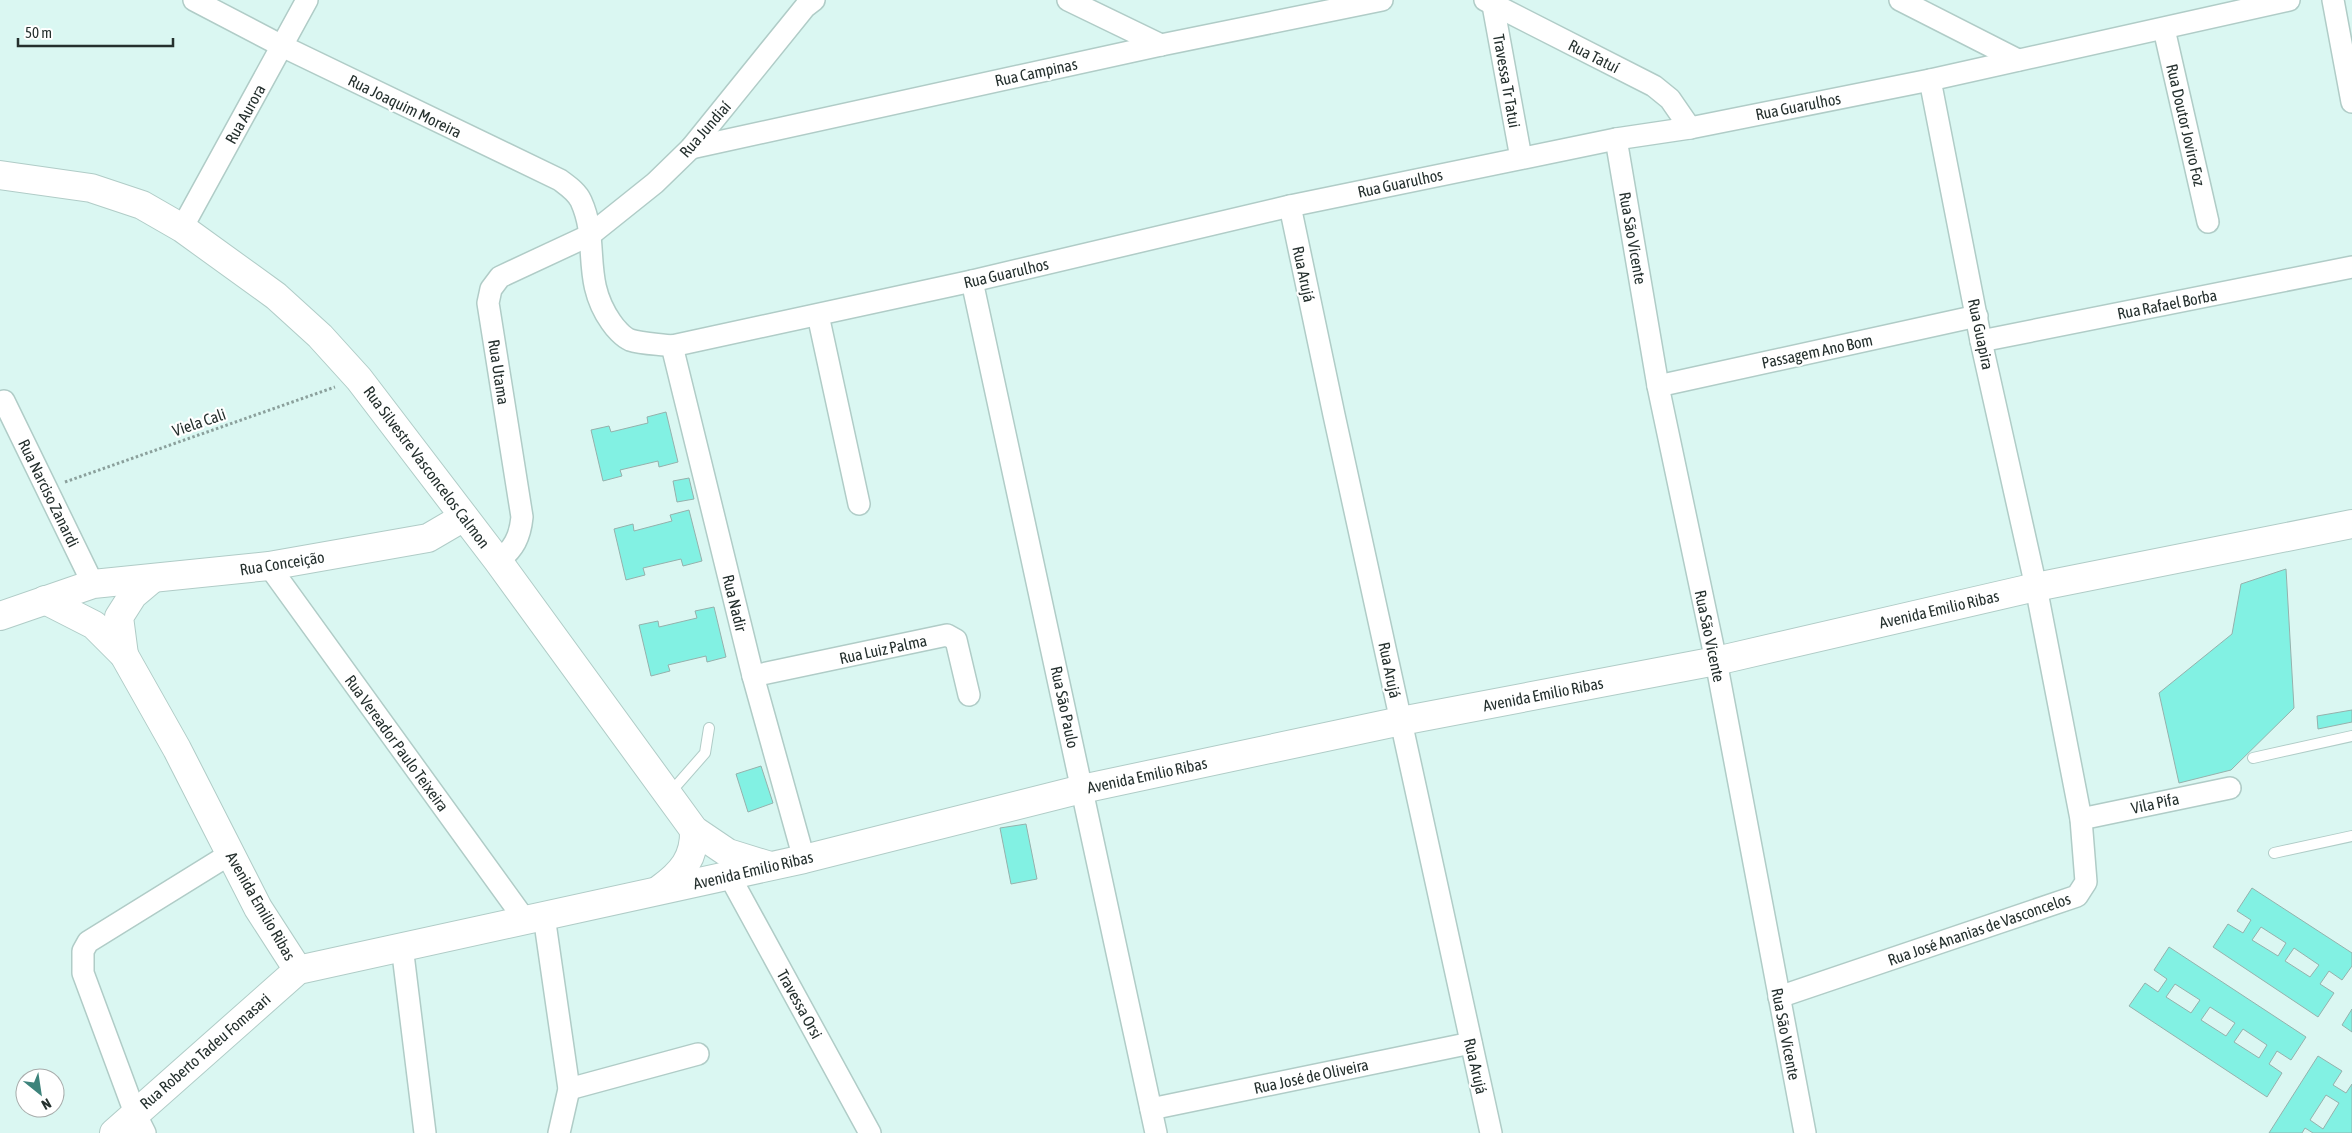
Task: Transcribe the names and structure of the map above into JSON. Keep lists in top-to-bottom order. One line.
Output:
{"streets":{"main road":["Rua Silvestre Vasconcelos Calmon","Rua Conceição","Avenida Emilio Ribas","Rua Roberto Tadeu Fomasari"],"street":["Rua Tatuí","Rua Campinas","Travessa Tr Tatui","Rua Joaquim Moreira","Rua Guarulhos","Rua Aurora","Rua Doutor Joviro Foz","Rua Jundiaí","Rua São Vicente","Rua Arujá","Rua Rafael Borba","Rua Guapira","Passagem Ano Bom","Rua Utama","Rua Narciso Zanardi","Rua Nadir","Rua Luiz Palma","Rua São Paulo","Rua Vereador Paulo Teixeira","Vila Pifa","Rua José Ananias de Vasconcelos","Travessa Orsi","Rua José de Oliveira"],"path":["Viela Cali"]},"crossings":[["Rua Tatuí","Travessa Tr Tatui"],["Rua Tatuí","Rua Guarulhos"],["Rua Campinas","Rua Jundiaí"],["Travessa Tr Tatui","Rua Guarulhos"],["Rua Joaquim Moreira","Rua Guarulhos"],["Rua Joaquim Moreira","Rua Aurora"],["Rua Joaquim Moreira","Rua Jundiaí"],["Rua Joaquim Moreira","Rua Utama"],["Rua Guarulhos","Rua Doutor Joviro Foz"],["Rua Guarulhos","Rua Jundiaí"],["Rua Guarulhos","Rua São Vicente"],["Rua Guarulhos","Rua Arujá"],["Rua Guarulhos","Rua Guapira"],["Rua Guarulhos","Rua Utama"],["Rua Guarulhos","Rua Nadir"],["Rua Guarulhos","Rua São Paulo"],["Rua Aurora","Rua Silvestre Vasconcelos Calmon"],["Rua Jundiaí","Rua Utama"],["Rua São Vicente","Passagem Ano Bom"],["Rua São Vicente","Avenida Emilio Ribas"],["Rua São Vicente","Rua José Ananias de Vasconcelos"],["Rua Arujá","Avenida Emilio Ribas"],["Rua Arujá","Rua José de Oliveira"],["Rua Rafael Borba","Rua Guapira"],["Rua Guapira","Passagem Ano Bom"],["Rua Guapira","Avenida Emilio Ribas"],["Rua Guapira","Rua José Ananias de Vasconcelos"],["Rua Utama","Rua Silvestre Vasconcelos Calmon"],["Viela Cali","Rua Silvestre Vasconcelos Calmon"],["Viela Cali","Rua Narciso Zanardi"],["Rua Silvestre Vasconcelos Calmon","Rua Conceição"],["Rua Silvestre Vasconcelos Calmon","Avenida Emilio Ribas"],["Rua Narciso Zanardi","Rua Conceição"],["Rua Conceição","Avenida Emilio Ribas"],["Rua Conceição","Rua Vereador Paulo Teixeira"],["Rua Nadir","Avenida Emilio Ribas"],["Rua Nadir","Rua Luiz Palma"],["Avenida Emilio Ribas","Rua São Paulo"],["Avenida Emilio Ribas","Rua Vereador Paulo Teixeira"],["Avenida Emilio Ribas","Rua José Ananias de Vasconcelos"],["Avenida Emilio Ribas","Travessa Orsi"],["Avenida Emilio Ribas","Rua Roberto Tadeu Fomasari"],["Rua São Paulo","Rua José de Oliveira"],["Vila Pifa","Rua José Ananias de Vasconcelos"]],"scale_bar":"50 m","north":"bottom right"}
